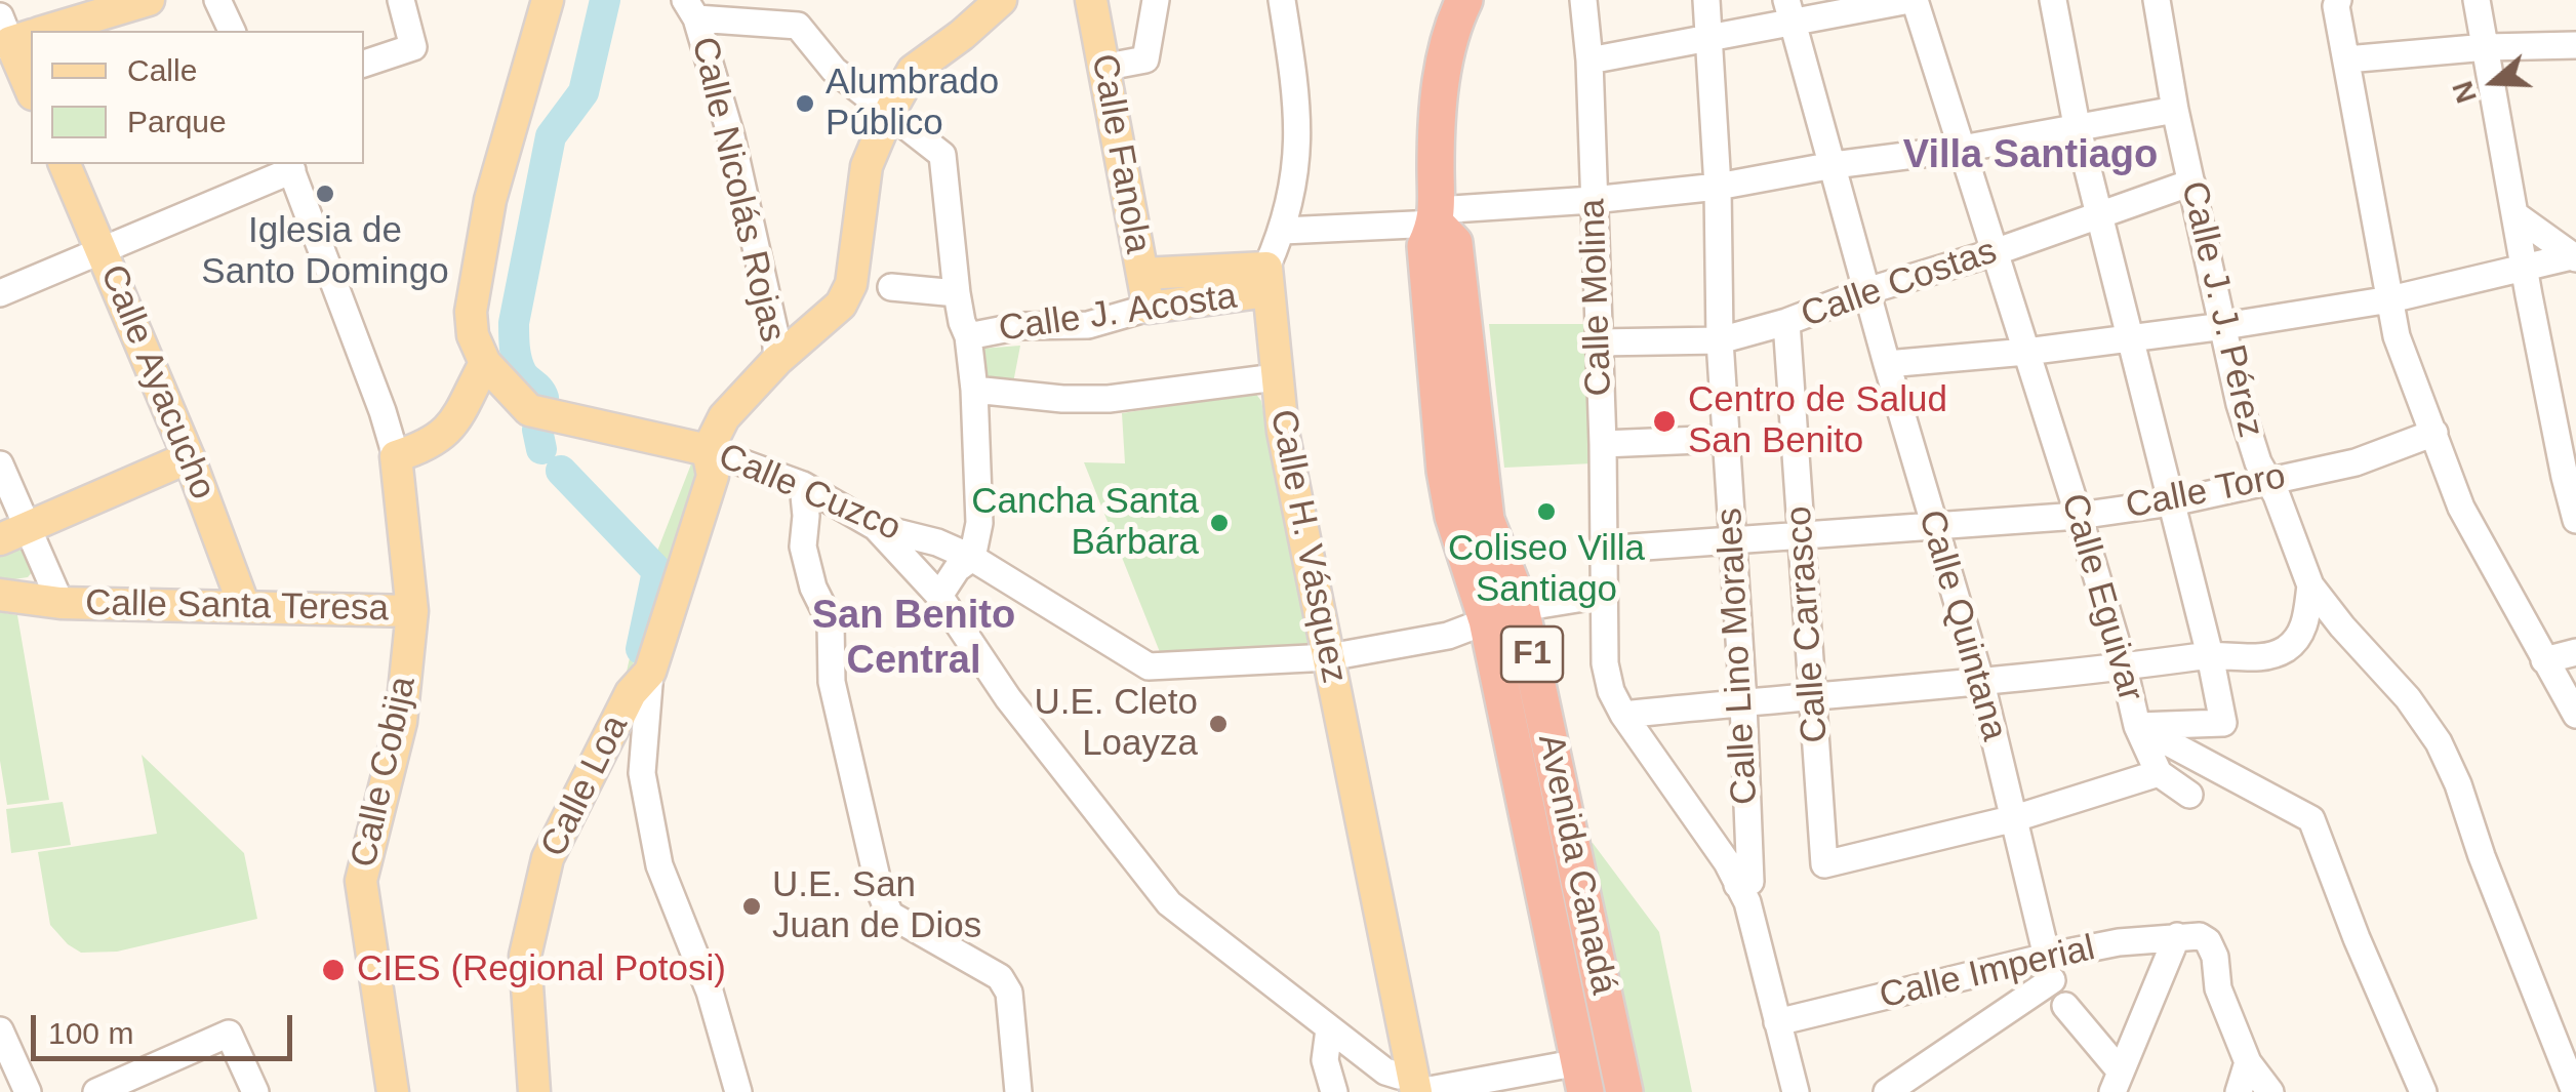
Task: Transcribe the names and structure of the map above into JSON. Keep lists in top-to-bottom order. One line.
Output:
{"streets":{"highway":["F1","Avenida Canadá"],"main road":["Calle Fanola","Calle J. Acosta","Calle Ayacucho","Calle Cuzco","Calle H. Vásquez","Calle Santa Teresa","Calle Cobija","Calle Loa"],"street":["Calle Nicolás Rojas","Calle Costas","Calle Molina","Calle J. J. Pérez","Calle Toro","Calle Eguivar","Calle Carrasco","Calle Quintana","Calle Lino Morales","Calle Imperial"]},"crossings":[["Calle Fanola","Calle J. Acosta"],["Calle Costas","Calle Molina"],["Calle Costas","Calle J. J. Pérez"],["Calle Costas","Calle Eguivar"],["Calle Costas","Calle Carrasco"],["Calle Costas","Calle Quintana"],["Calle Costas","Calle Lino Morales"],["Calle Molina","Calle Toro"],["Calle Molina","Calle Lino Morales"],["Calle J. J. Pérez","Calle Toro"],["Calle J. Acosta","Calle H. Vásquez"],["Calle Ayacucho","Calle Santa Teresa"],["Calle Toro","Calle Eguivar"],["Calle Toro","Calle Carrasco"],["Calle Toro","Calle Quintana"],["Calle Toro","Calle Lino Morales"],["Calle Cuzco","Calle H. Vásquez"],["Calle Cuzco","Calle Loa"],["Calle Cuzco","Avenida Canadá"],["Calle Santa Teresa","Calle Cobija"],["Calle Carrasco","Calle Quintana"],["Calle Quintana","Calle Imperial"]],"districts":["Villa Santiago","San Benito Central"],"places":["Alumbrado Público","Iglesia de Santo Domingo","Centro de Salud San Benito","Coliseo Villa Santiago","Cancha Santa Bárbara","U.E. Cleto Loayza","U.E. San Juan de Dios","CIES (Regional Potosi)"],"legend":["Calle","Parque"],"scale_bar":"100 m","north":"left"}
